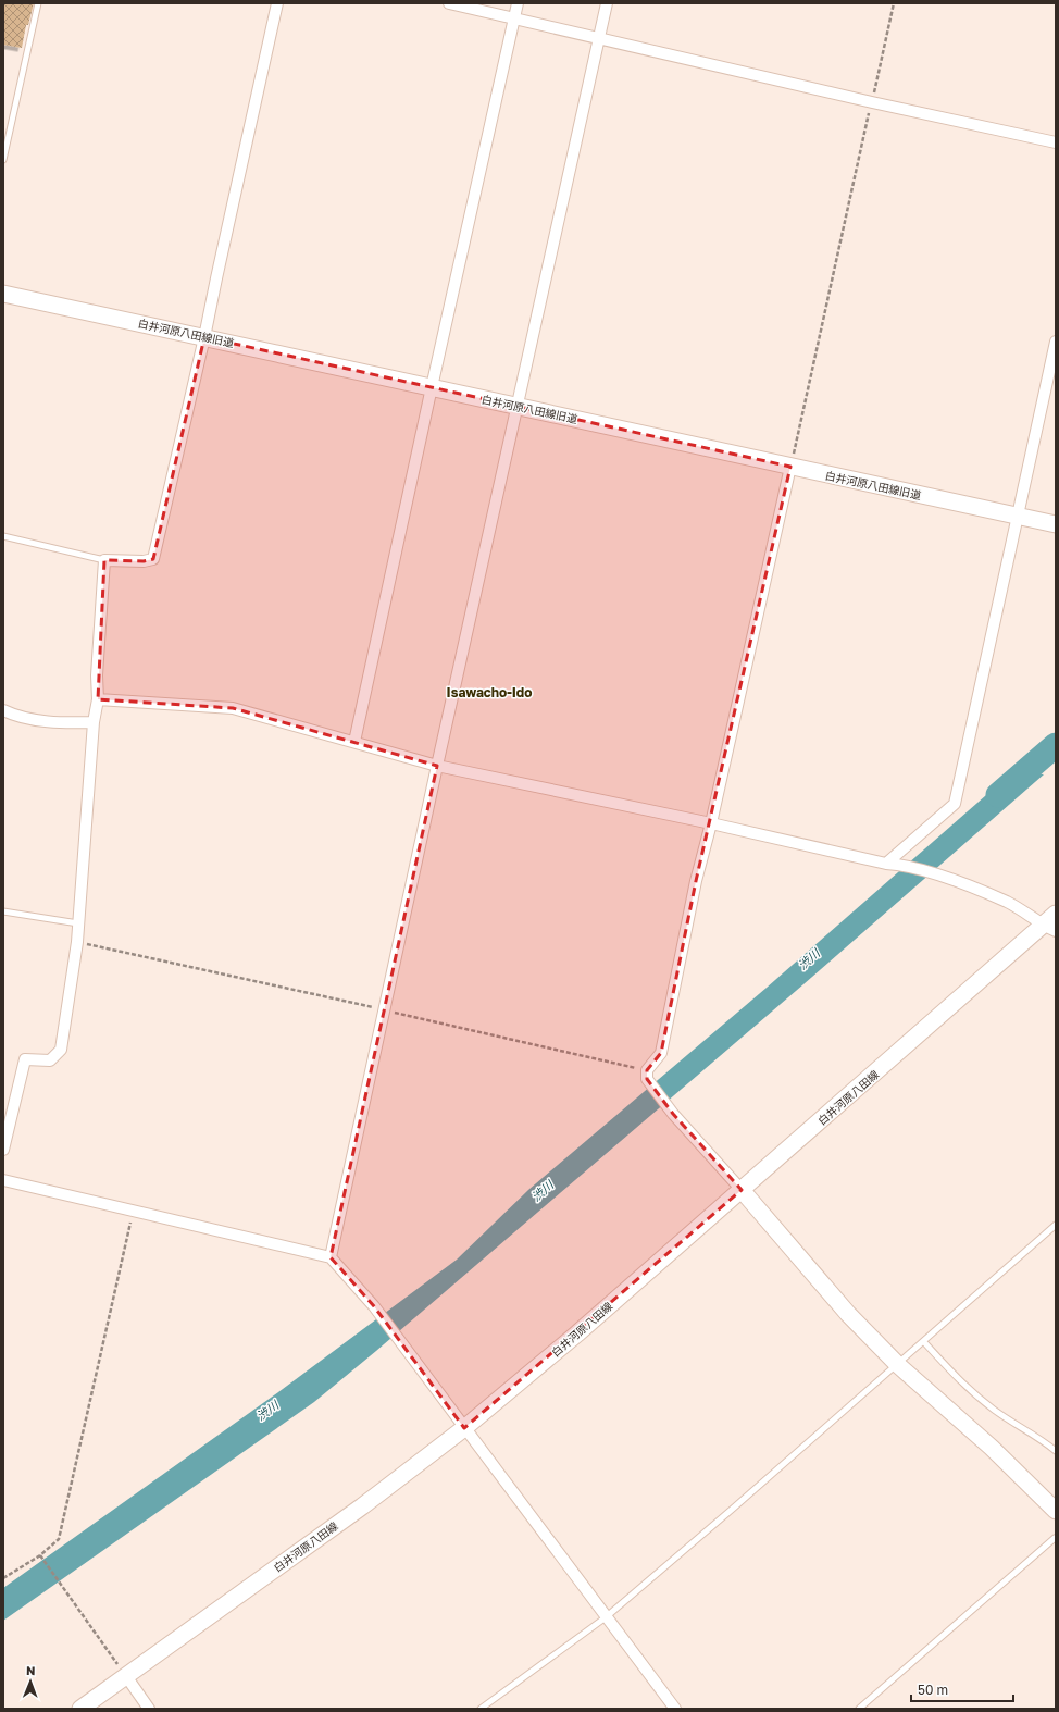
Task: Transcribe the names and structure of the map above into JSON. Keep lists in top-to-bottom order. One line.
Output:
{"streets":{"street":["白井河原八田線旧道","白井河原八田線"]},"districts":["Isawacho-Ido"],"water":["渋川"],"scale_bar":"50 m","north":"top"}
